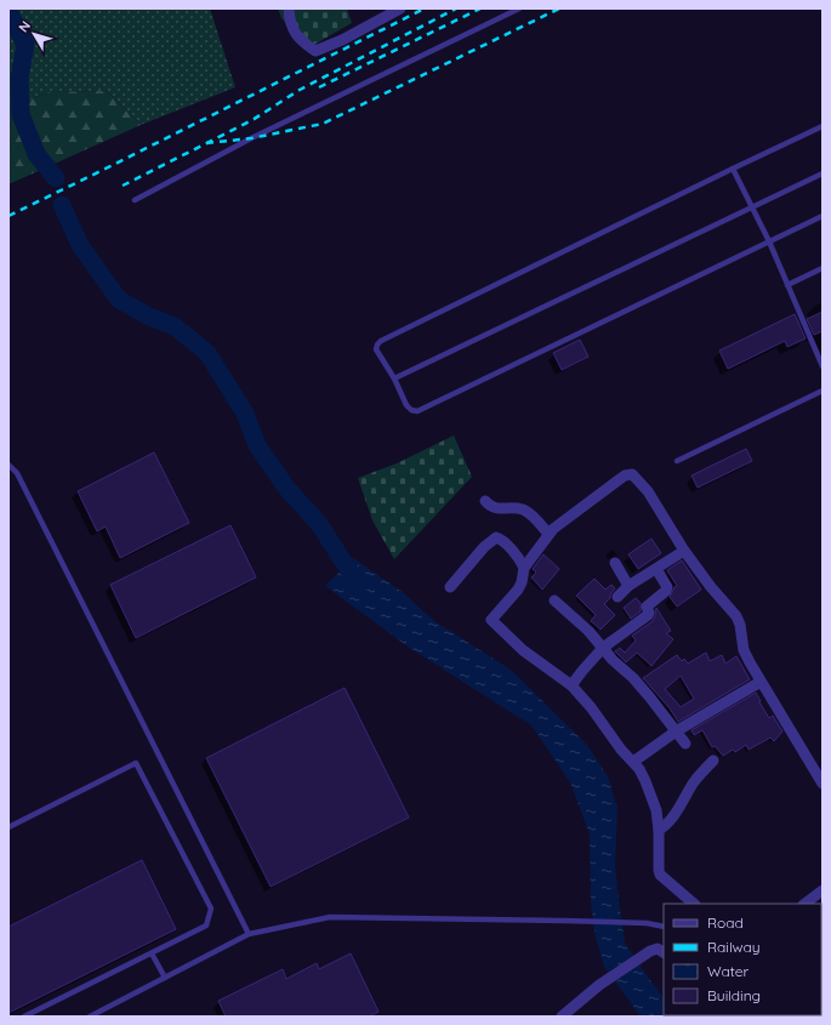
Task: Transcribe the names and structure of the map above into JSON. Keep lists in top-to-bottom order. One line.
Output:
{"legend":["Road","Railway","Water","Building"],"north":"top left"}
